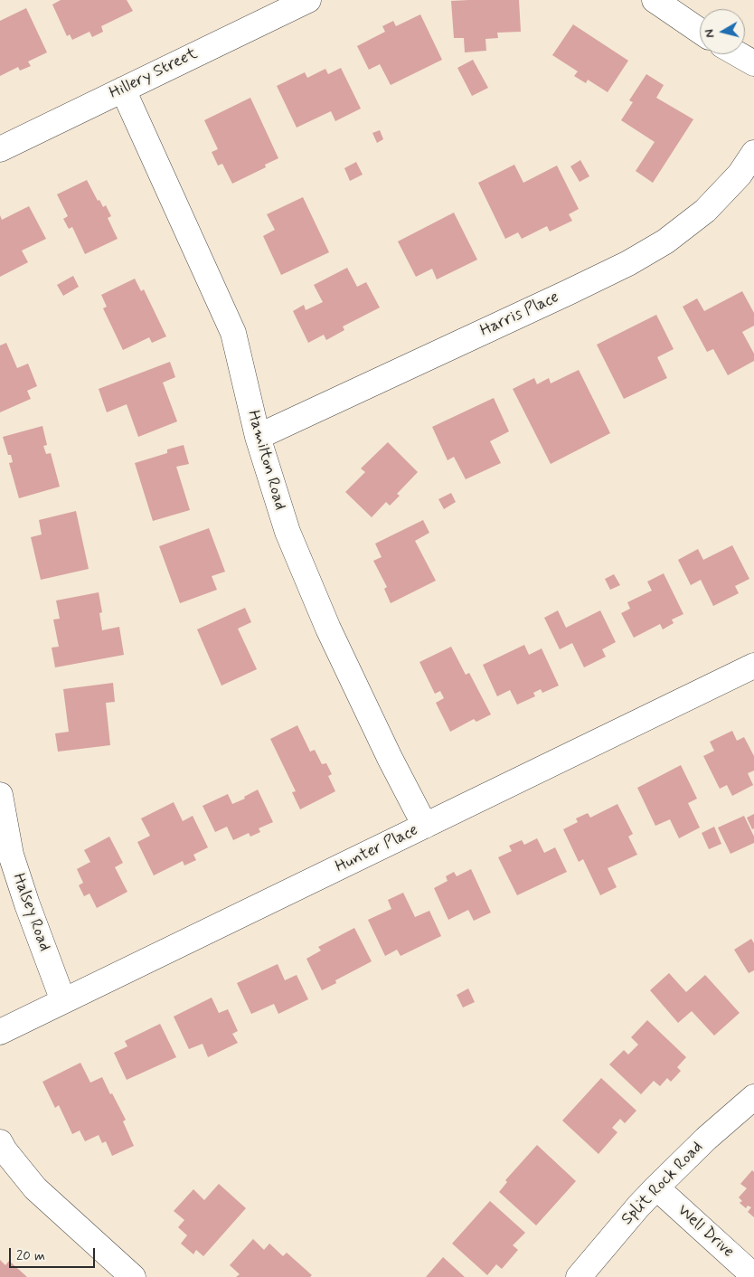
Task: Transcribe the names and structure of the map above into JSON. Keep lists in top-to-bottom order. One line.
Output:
{"streets":{"street":["Hillery Street","Harris Place","Hamilton Road","Hunter Place","Halsey Road","Split Rock Road","Well Drive"]},"crossings":[["Hillery Street","Hamilton Road"],["Harris Place","Hamilton Road"],["Hamilton Road","Hunter Place"],["Hunter Place","Halsey Road"],["Split Rock Road","Well Drive"]],"scale_bar":"20 m","north":"left"}
